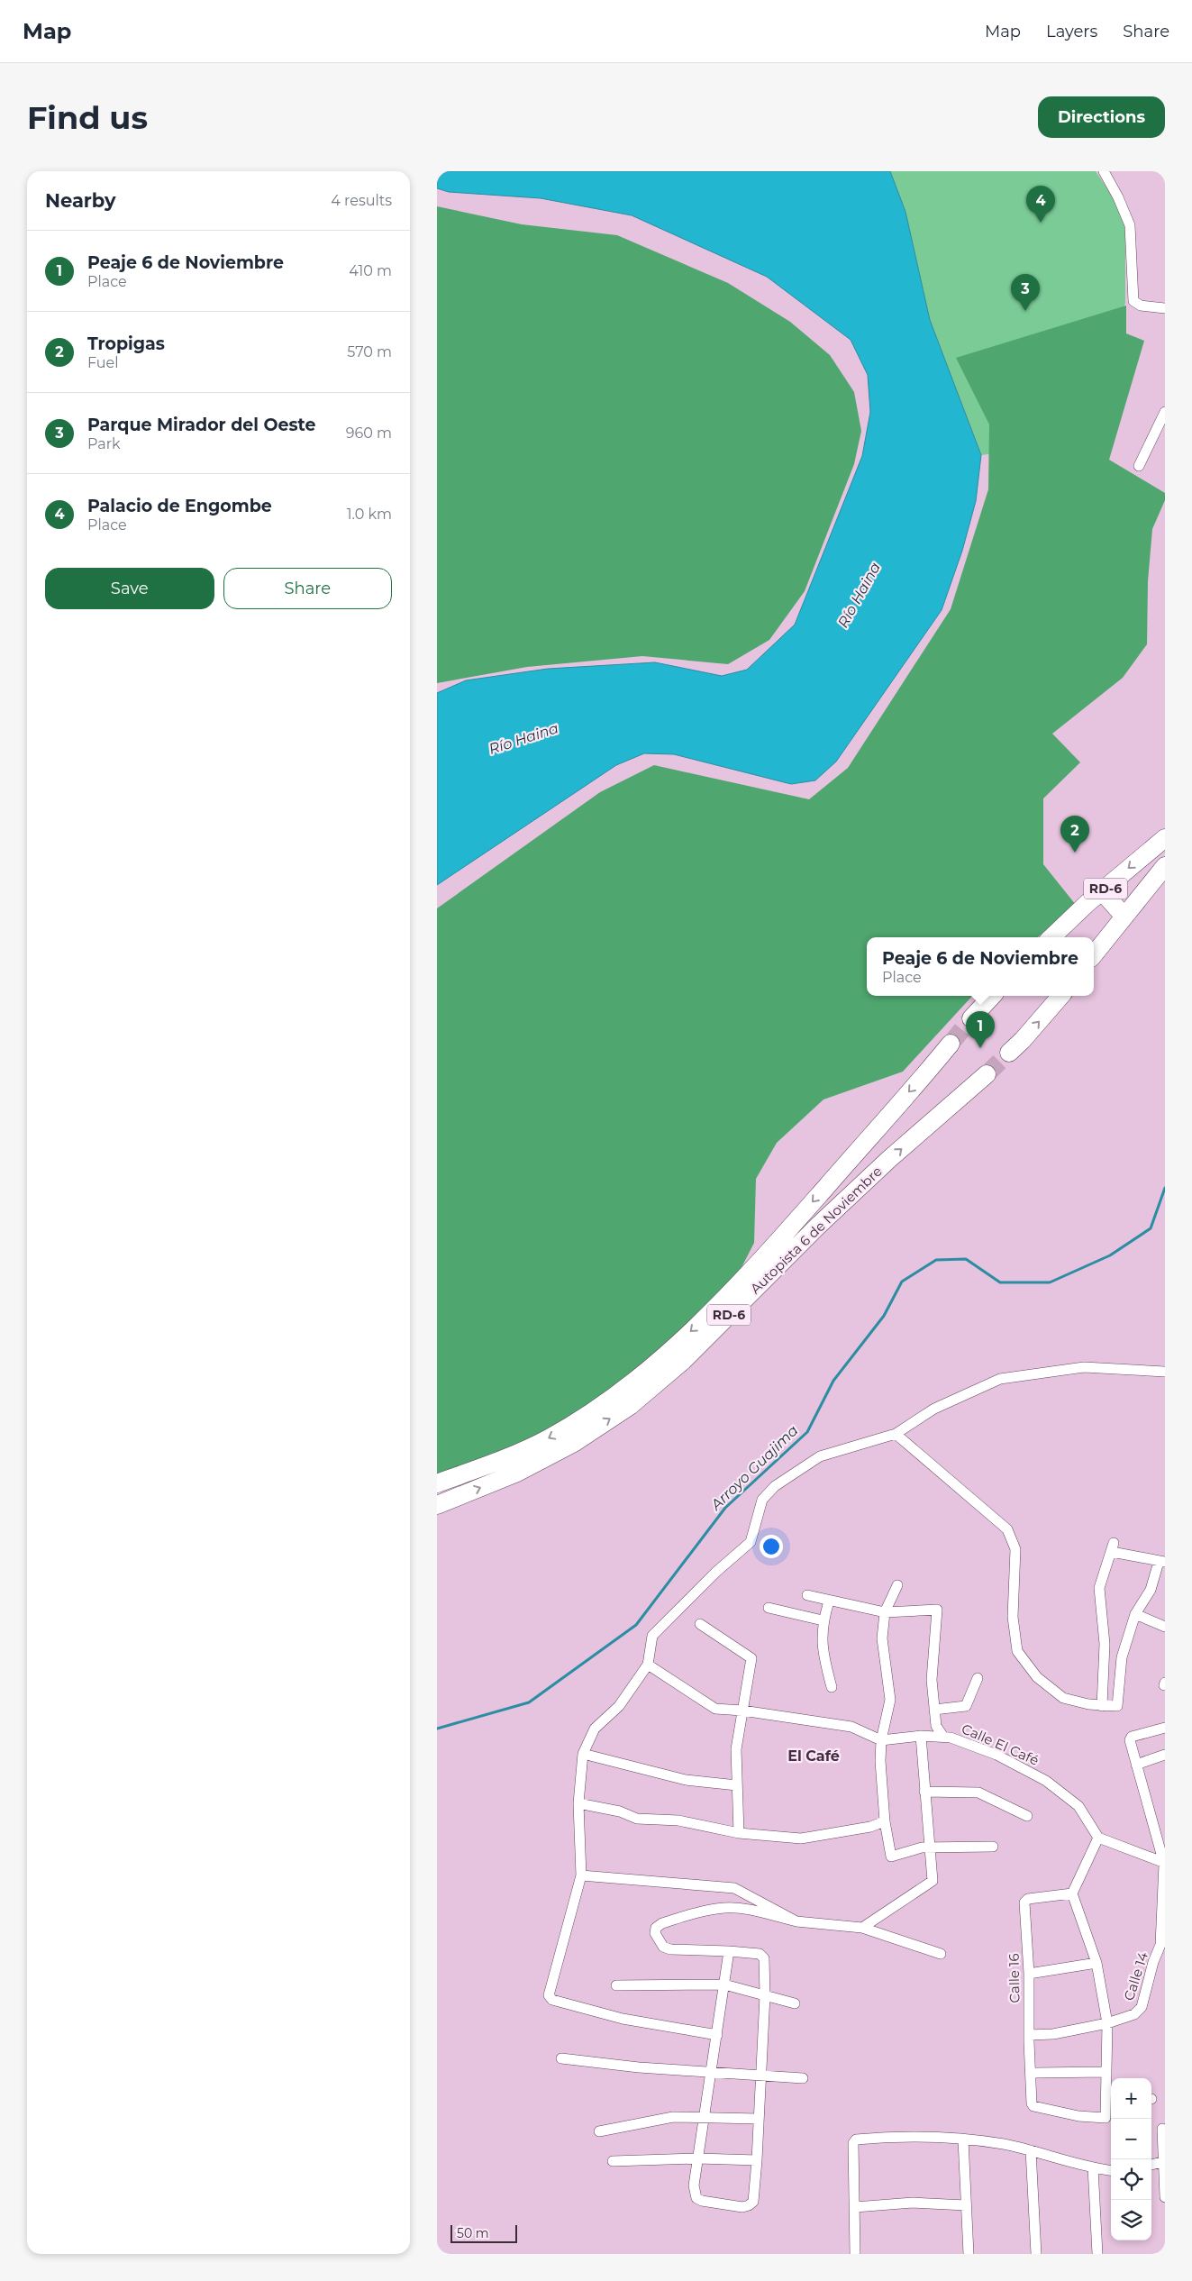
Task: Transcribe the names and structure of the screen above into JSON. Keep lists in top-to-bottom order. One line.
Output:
{"streets":{"highway":["RD-6","Autopista 6 de Noviembre"],"street":["Calle El Café","Calle 14","Calle 16"]},"crossings":[["Calle 14","Calle 16"]],"districts":["El Café"],"water":["Río Haina","Arroyo Guajima"],"scale_bar":"50 m","page":{"header":"Map","nav":["Map","Layers","Share"],"buttons":["Directions",["Save","Share"]],"title":"Find us","heading":["Nearby","4 results"],"pins":["4","3","2","1"],"list":[{"mark":"1","name":"Peaje 6 de Noviembre","note":"Place","value":"410 m"},{"mark":"2","name":"Tropigas","note":"Fuel","value":"570 m"},{"mark":"3","name":"Parque Mirador del Oeste","note":"Park","value":"960 m"},{"mark":"4","name":"Palacio de Engombe","note":"Place","value":"1.0 km"}],"popup":["Peaje 6 de Noviembre","Place"],"map_buttons":["+","−"],"scale":"50 m"}}
